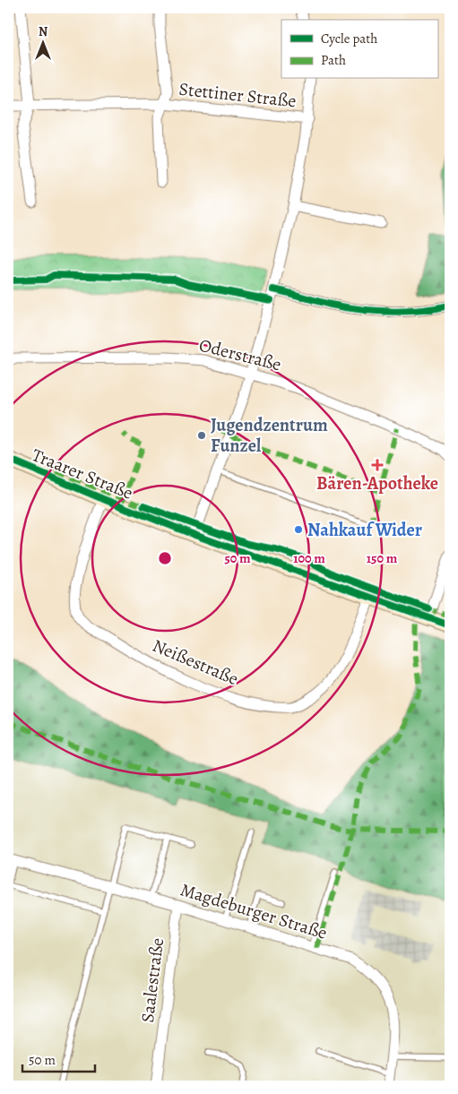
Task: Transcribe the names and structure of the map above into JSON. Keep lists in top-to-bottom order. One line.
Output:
{"streets":{"street":["Stettiner Straße","Oderstraße","Traarer Straße","Neißestraße","Magdeburger Straße","Saalestraße"]},"crossings":[["Traarer Straße","Neißestraße"],["Magdeburger Straße","Saalestraße"]],"places":{"other":["Jugendzentrum Funzel","Nahkauf Wider"],"health":["Bären-Apotheke"]},"legend":["Cycle path","Path"],"scale_bar":"50 m","north":"top","rings":["50 m","100 m","150 m"]}
